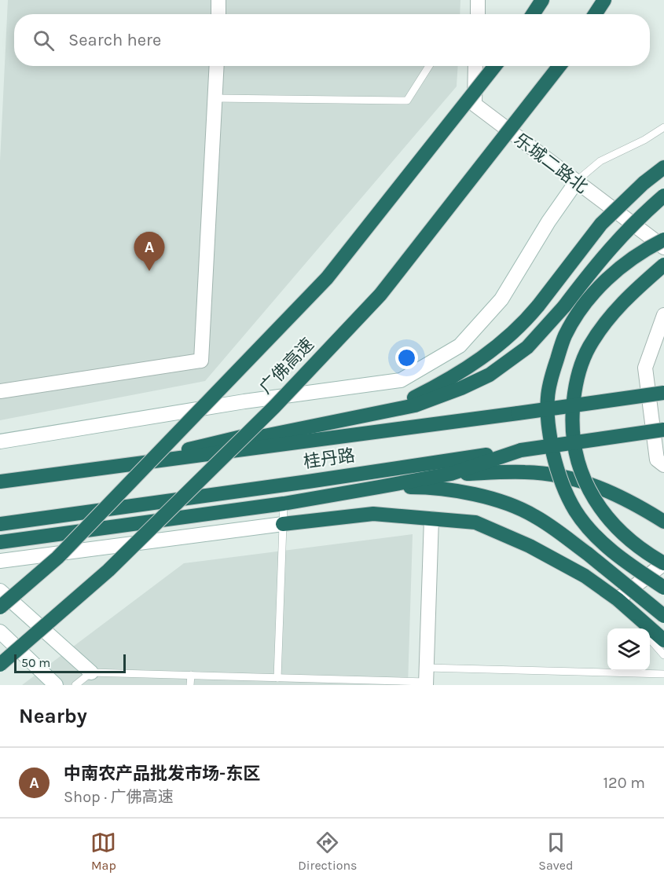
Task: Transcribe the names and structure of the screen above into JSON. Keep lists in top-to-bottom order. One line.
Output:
{"streets":{"highway":["广佛高速","桂丹路"],"street":["乐城二路北"]},"scale_bar":"50 m","page":{"search":"Search here","pins":"A","scale":"50 m","heading":"Nearby","list":[{"mark":"A","name":"中南农产品批发市场-东区","note":"Shop · 广佛高速","value":"120 m"}],"nav":["Map","Directions","Saved"]}}
